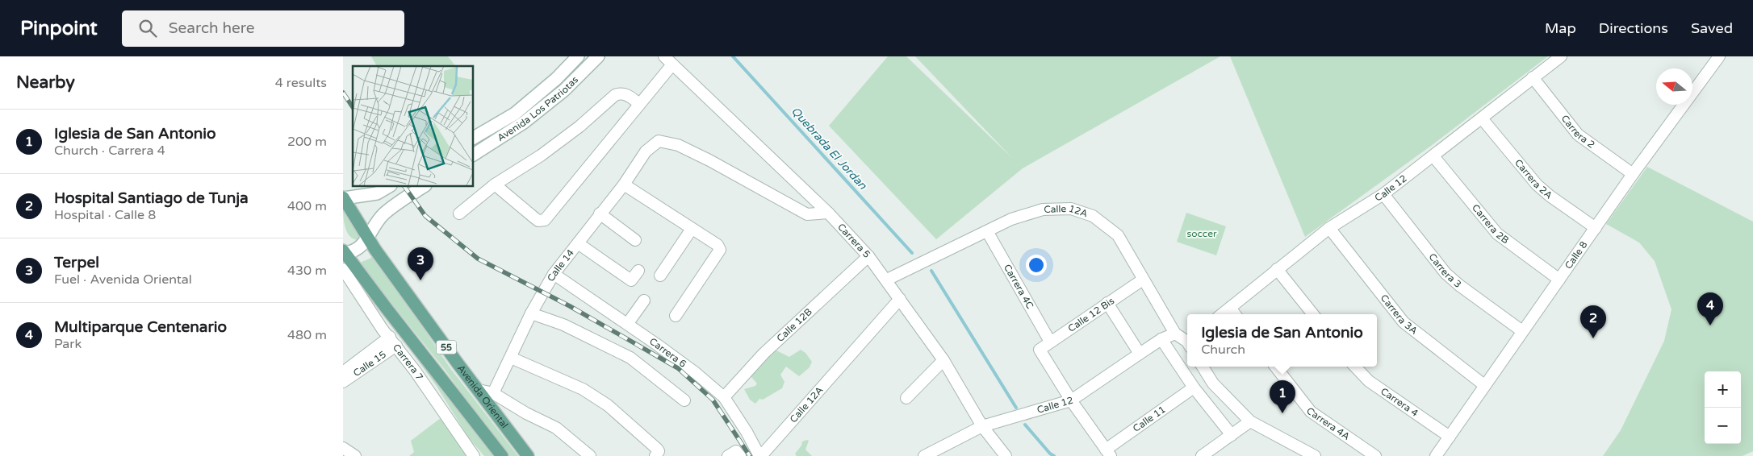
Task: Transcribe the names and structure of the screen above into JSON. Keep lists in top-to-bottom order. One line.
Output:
{"streets":{"main road":["Avenida Los Patriotas","55","Avenida Oriental"],"street":["Carrera 2","Carrera 2A","Calle 12","Calle 12A","Carrera 2B","Carrera 5","Calle 8","Calle 14","Carrera 3","Carrera 4C","Carrera 3A","Calle 12 Bis","Calle 12B","Carrera 6","Carrera 7","Calle 15","Carrera 4","Calle 11","Carrera 4A"]},"crossings":[["Carrera 2","Calle 12"],["Carrera 2","Calle 8"],["Carrera 2A","Calle 12"],["Carrera 2A","Calle 8"],["Calle 12","Calle 12A"],["Calle 12","Carrera 2B"],["Calle 12","Carrera 5"],["Calle 12","Carrera 3"],["Calle 12","Carrera 3A"],["Calle 12","Calle 12 Bis"],["Calle 12A","Carrera 5"],["Calle 12A","Carrera 4C"],["Calle 12A","Calle 12 Bis"],["Calle 12A","Carrera 6"],["Carrera 2B","Calle 8"],["Carrera 5","Calle 14"],["Carrera 5","Calle 12B"],["Calle 8","Carrera 3"],["Calle 8","Carrera 3A"],["Calle 8","Carrera 4"],["Calle 14","Carrera 6"],["Carrera 4C","Calle 12 Bis"],["Calle 12B","Carrera 6"],["Carrera 7","Calle 15"]],"water":["Quebrada El Jordan"],"parks":["soccer"],"north":"left","page":{"header":"Pinpoint","search":"Search here","nav":["Map","Directions","Saved"],"heading":["Nearby","4 results"],"list":[{"mark":"1","name":"Iglesia de San Antonio","note":"Church · Carrera 4","value":"200 m"},{"mark":"2","name":"Hospital Santiago de Tunja","note":"Hospital · Calle 8","value":"400 m"},{"mark":"3","name":"Terpel","note":"Fuel · Avenida Oriental","value":"430 m"},{"mark":"4","name":"Multiparque Centenario","note":"Park","value":"480 m"}],"pins":["3","4","2","1"],"popup":["Iglesia de San Antonio","Church"],"map_buttons":["+","−"]}}
